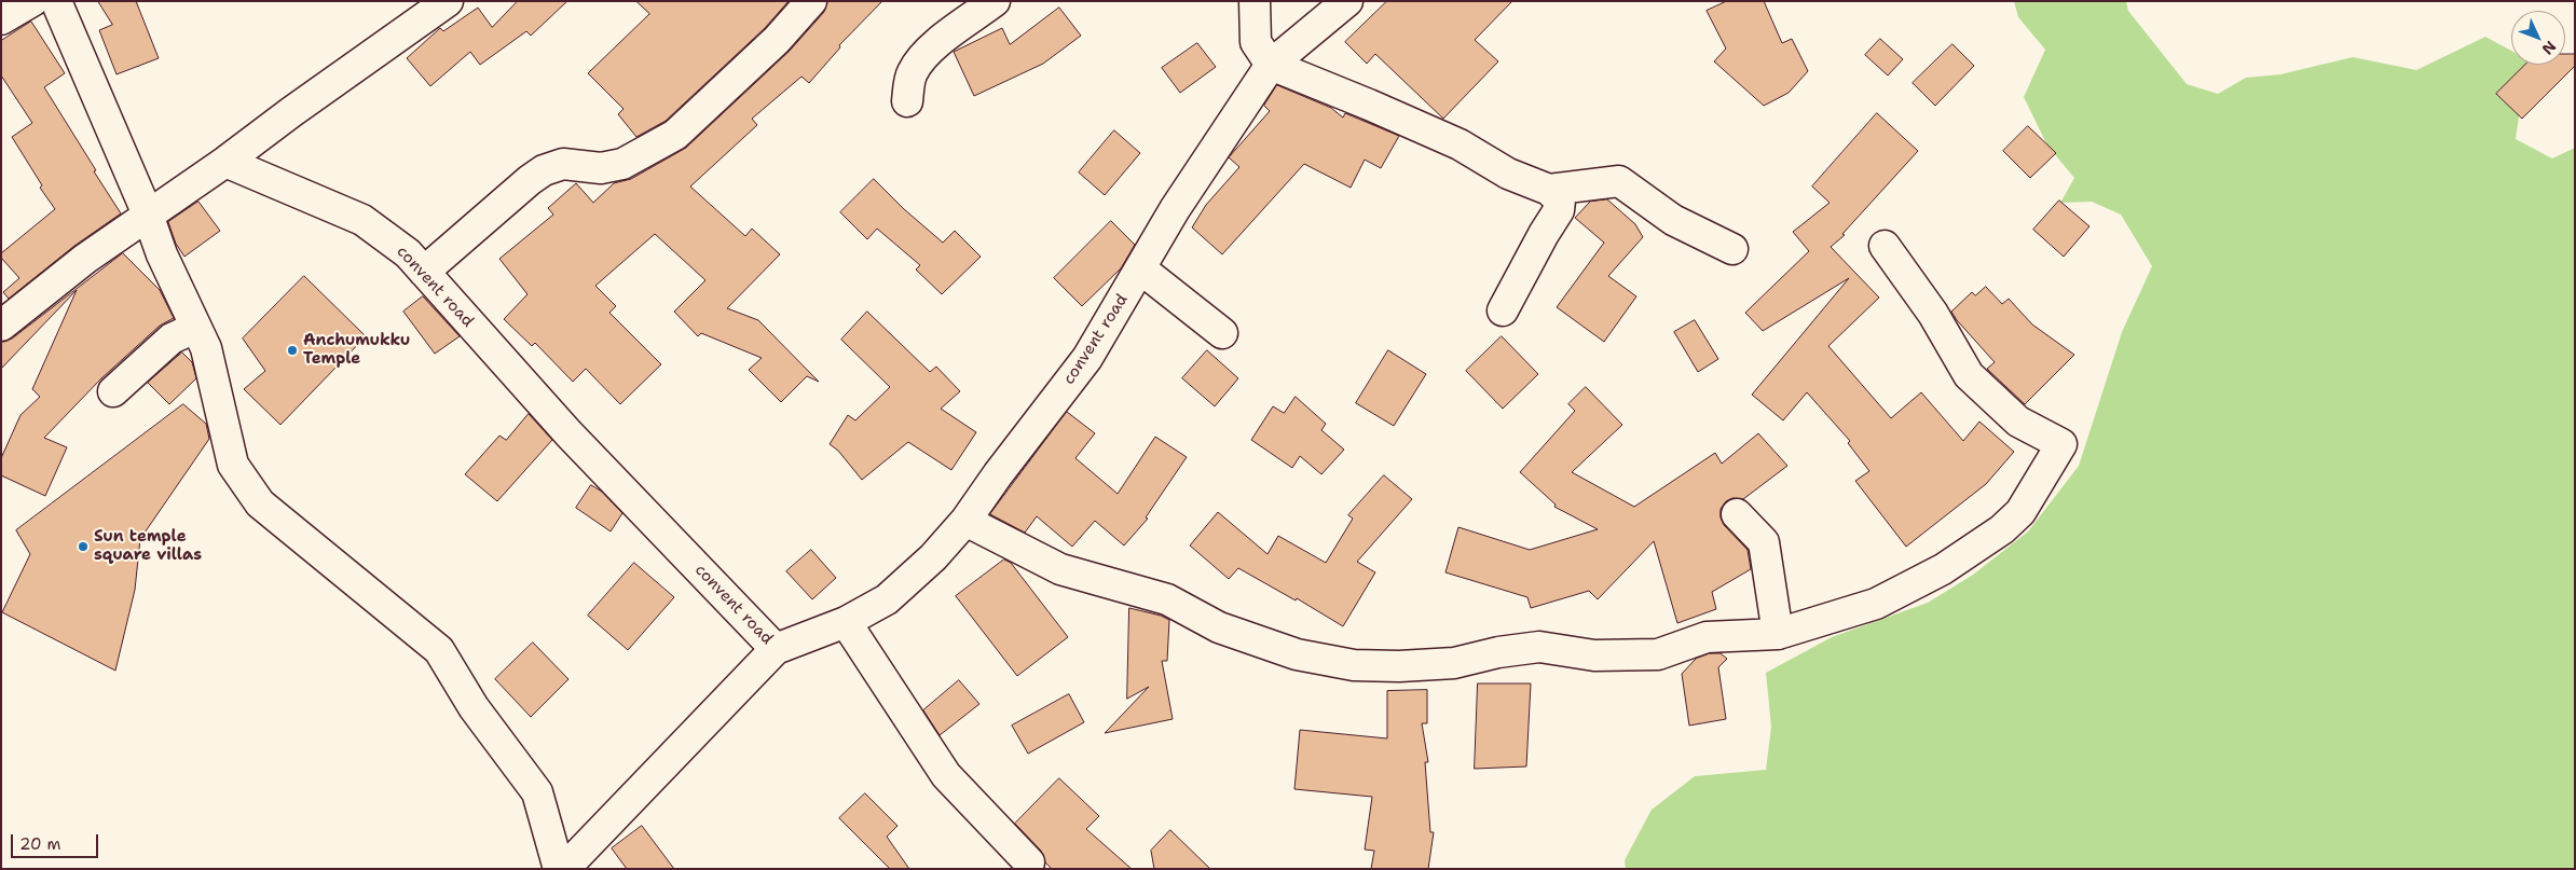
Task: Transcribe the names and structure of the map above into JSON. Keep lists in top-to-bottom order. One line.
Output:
{"streets":{"street":["convent road"]},"places":["Anchumukku Temple","Sun temple square villas"],"scale_bar":"20 m","north":"bottom right"}
